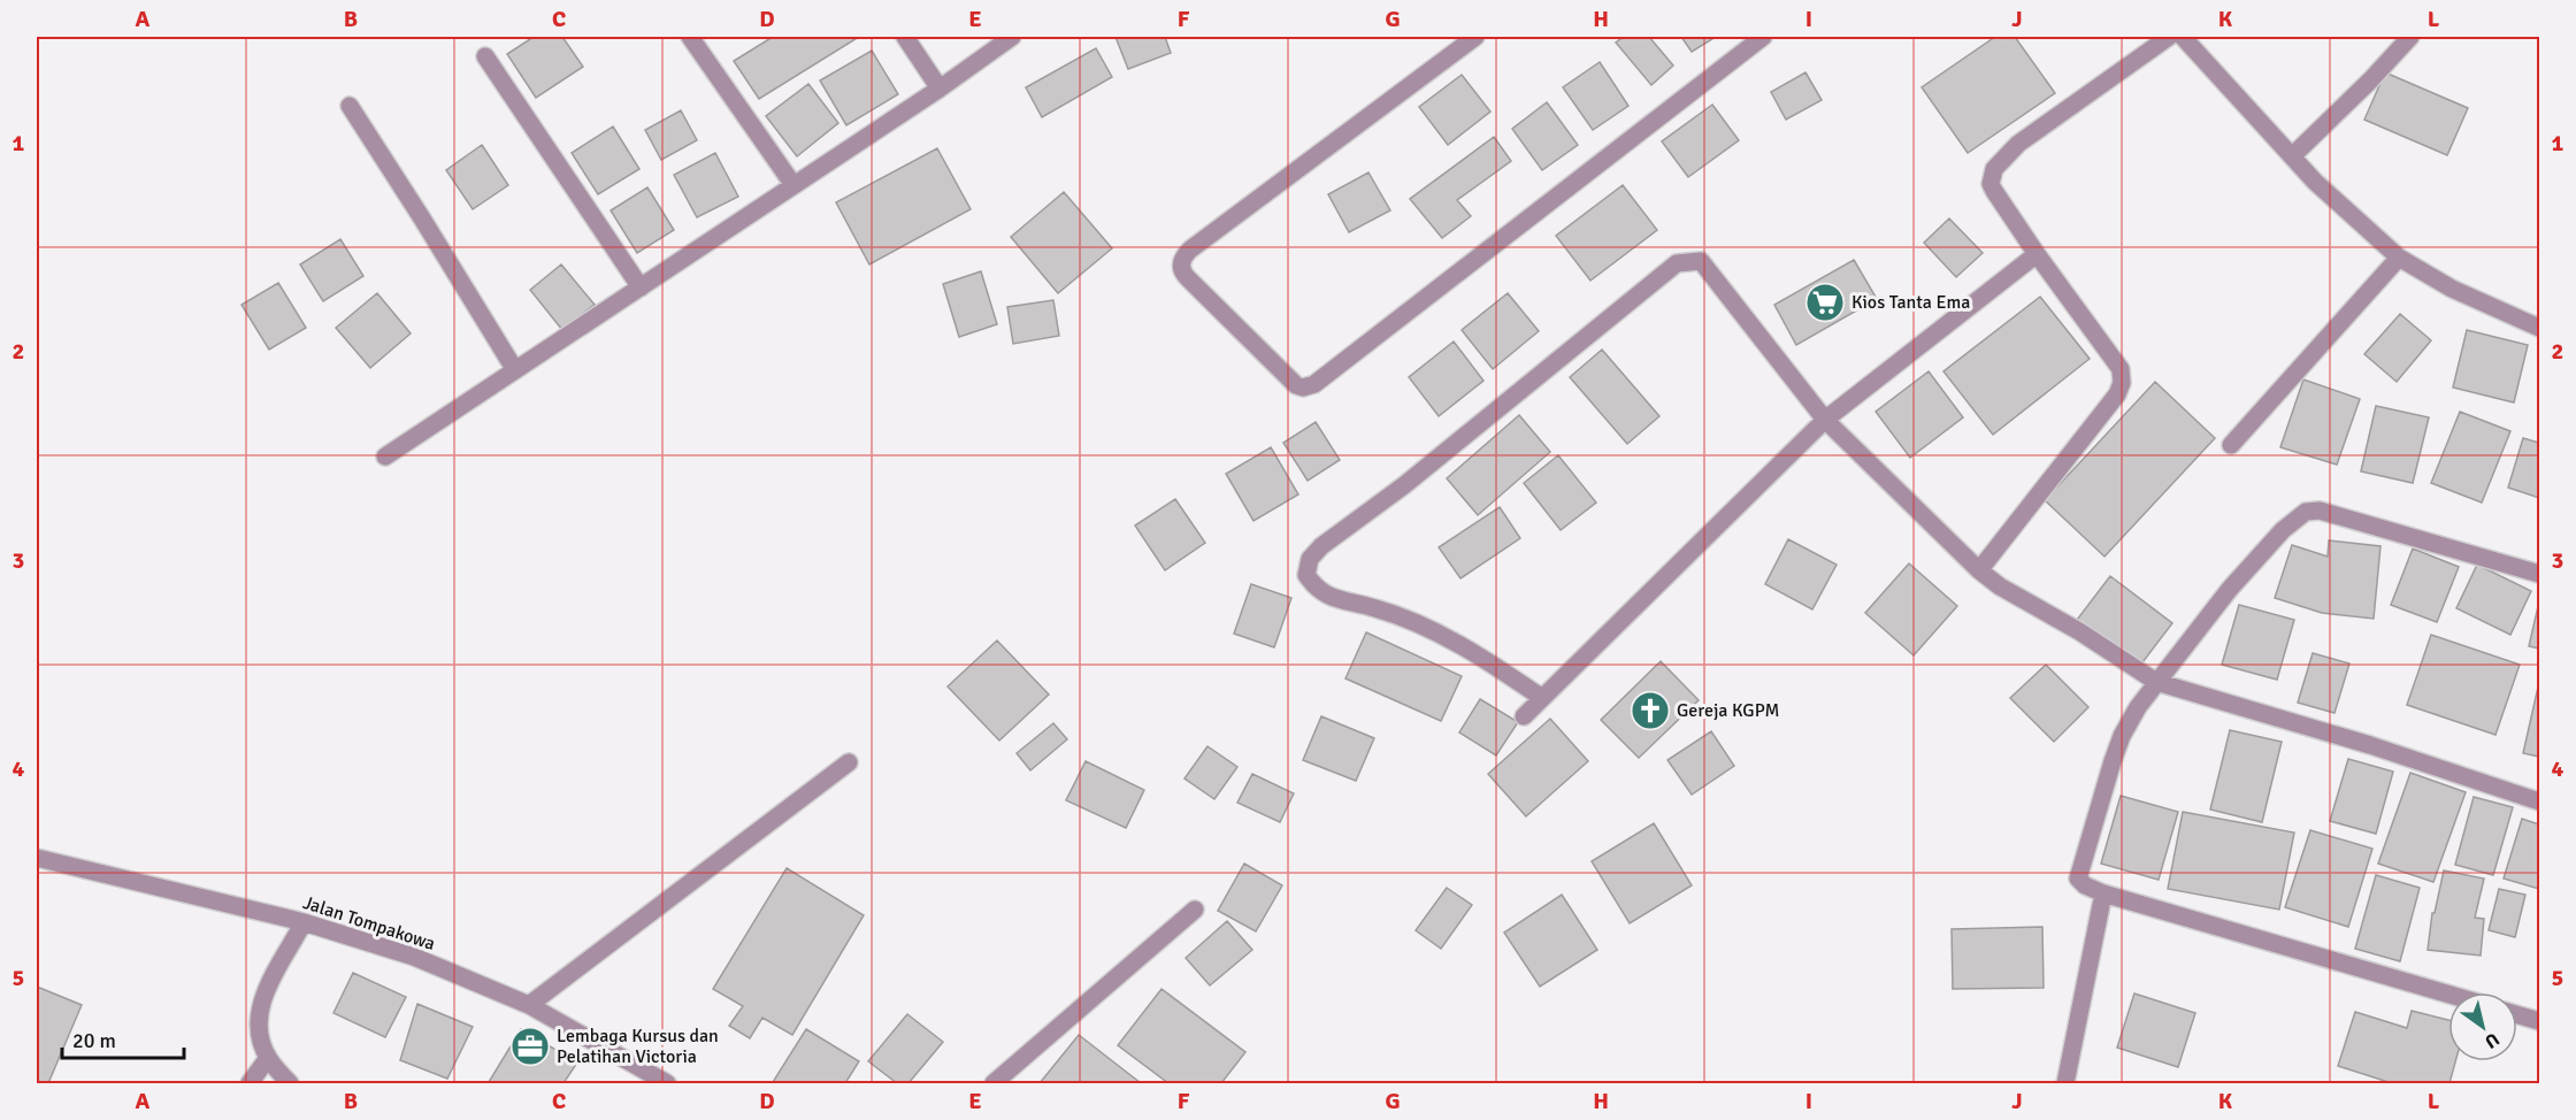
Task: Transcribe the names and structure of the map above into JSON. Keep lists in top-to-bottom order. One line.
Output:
{"streets":{"street":["Jalan Tompakowa"]},"places":{"supermarket":["Kios Tanta Ema"],"church":["Gereja KGPM"],"office":["Lembaga Kursus dan Pelatihan Victoria"]},"scale_bar":"20 m","north":"bottom right","grid":{"columns":["A","B","C","D","E","F","G","H","I","J","K","L"],"rows":["1","2","3","4","5"]}}
